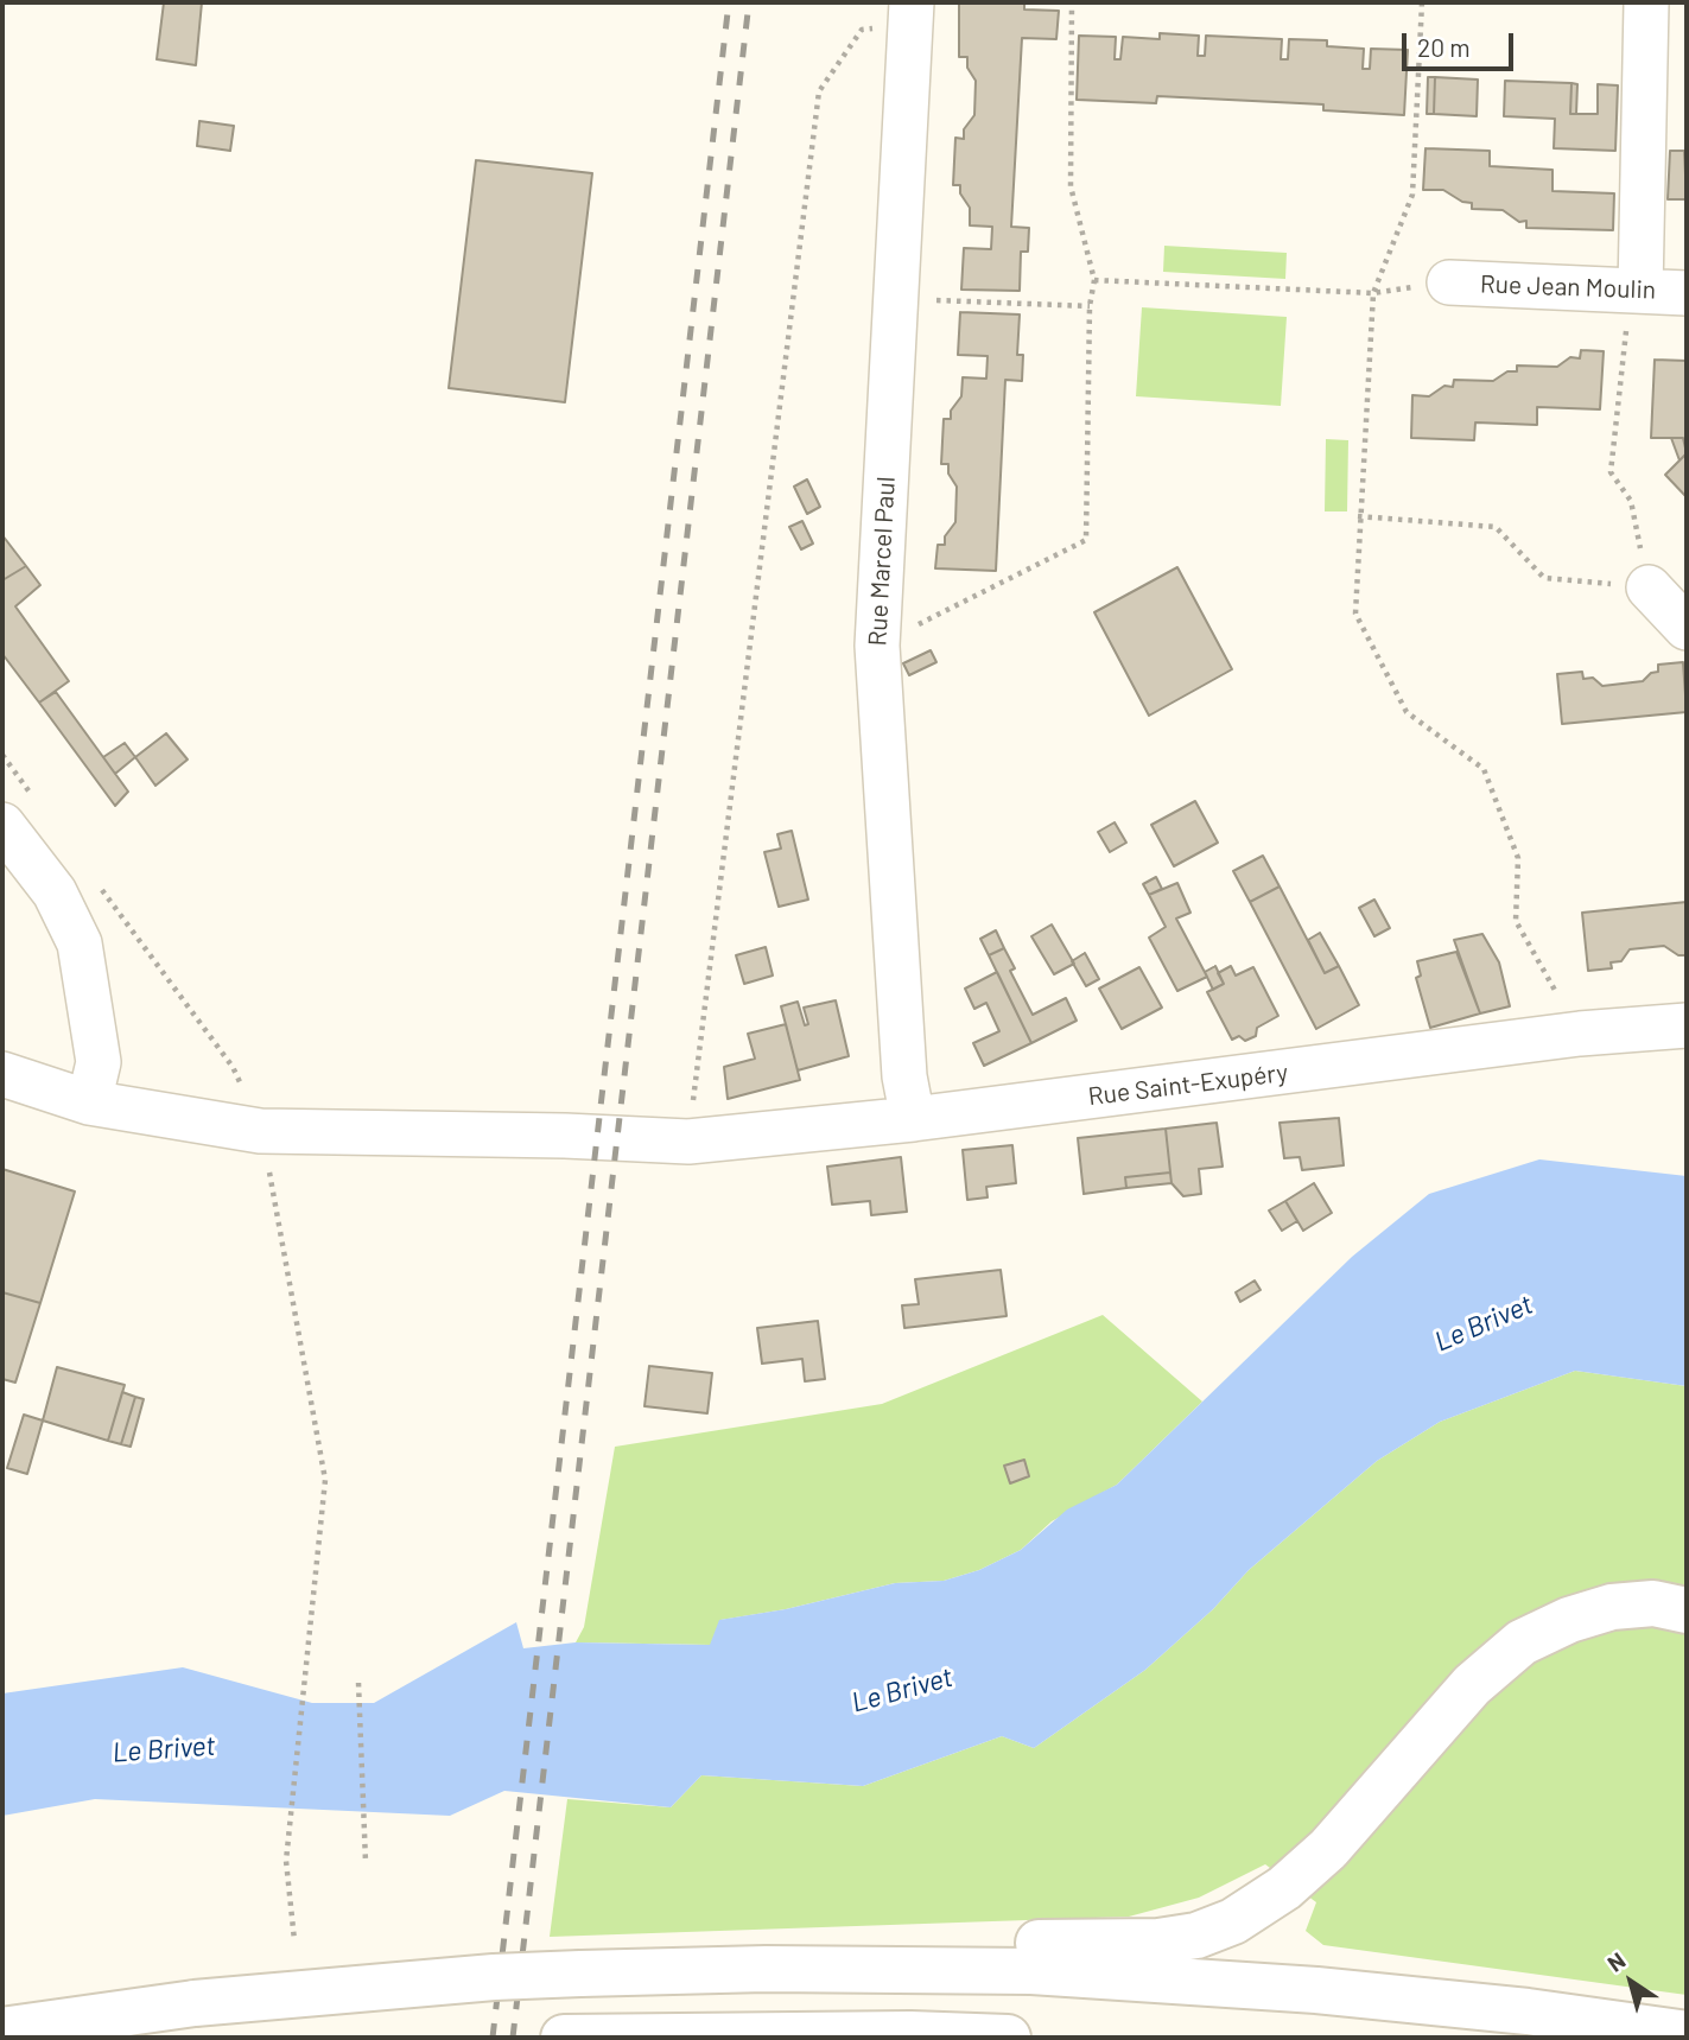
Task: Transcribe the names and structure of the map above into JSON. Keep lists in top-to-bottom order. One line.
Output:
{"streets":{"street":["Rue Jean Moulin","Rue Marcel Paul","Rue Saint-Exupéry"]},"crossings":[["Rue Marcel Paul","Rue Saint-Exupéry"]],"water":["Le Brivet"],"scale_bar":"20 m","north":"top left"}
